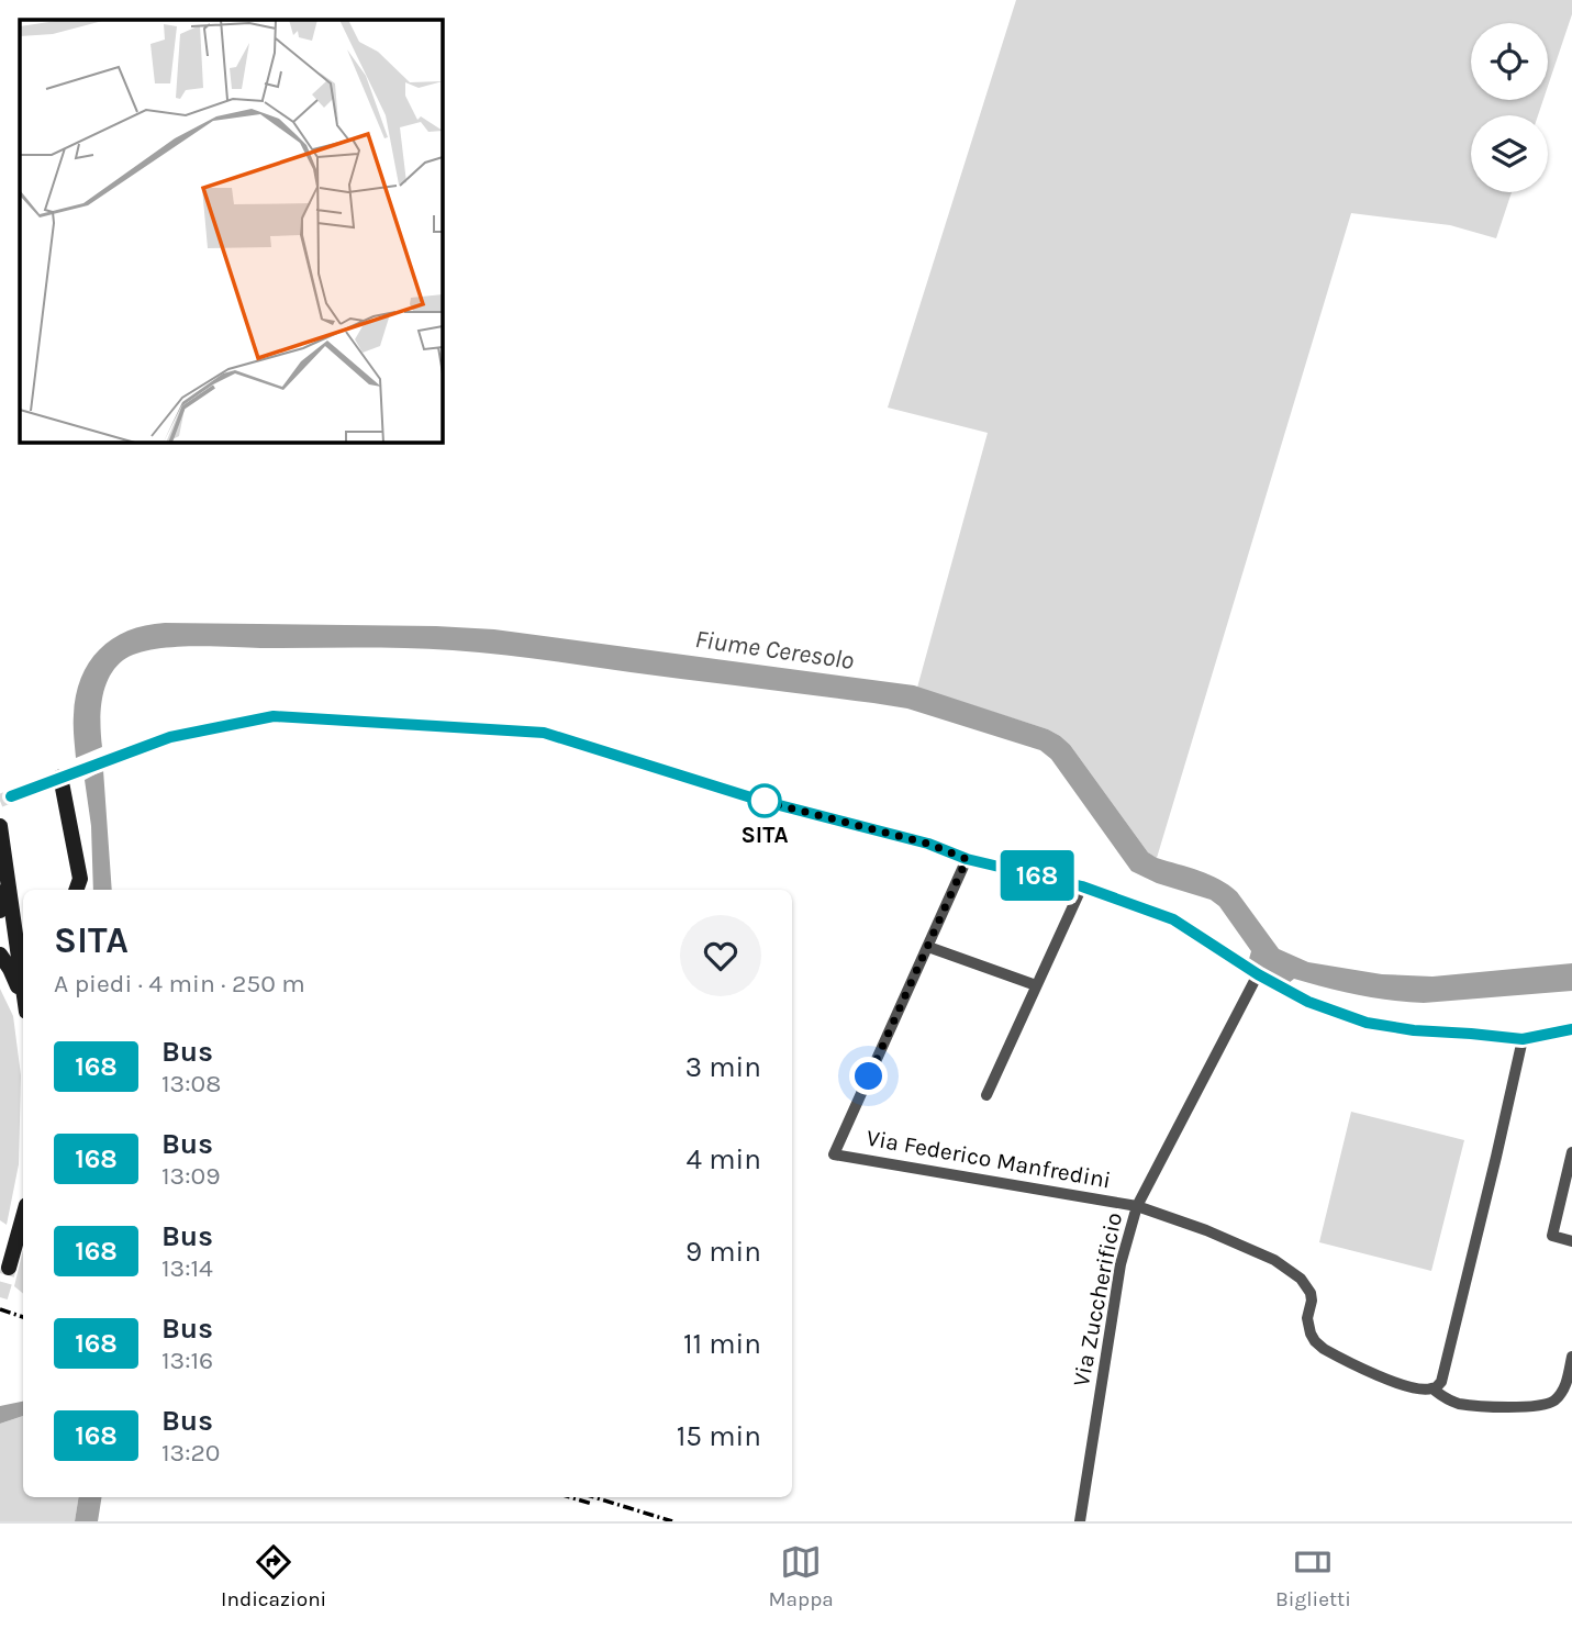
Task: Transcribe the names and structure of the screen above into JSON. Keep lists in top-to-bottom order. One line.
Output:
{"streets":{"street":["Via Federico Manfredini","Via Zuccherificio"]},"crossings":[["Via Federico Manfredini","Via Zuccherificio"]],"water":["Fiume Ceresolo"],"places":["SITA"],"lines":["bus line 168"],"page":{"on_map":"168","heading":["SITA","A piedi · 4 min · 250 m"],"list":[{"mark":"168","name":"Bus","note":"13:08","value":"3 min"},{"mark":"168","name":"Bus","note":"13:09","value":"4 min"},{"mark":"168","name":"Bus","note":"13:14","value":"9 min"},{"mark":"168","name":"Bus","note":"13:16","value":"11 min"},{"mark":"168","name":"Bus","note":"13:20","value":"15 min"}],"tabs":["Indicazioni","Mappa","Biglietti"]}}
